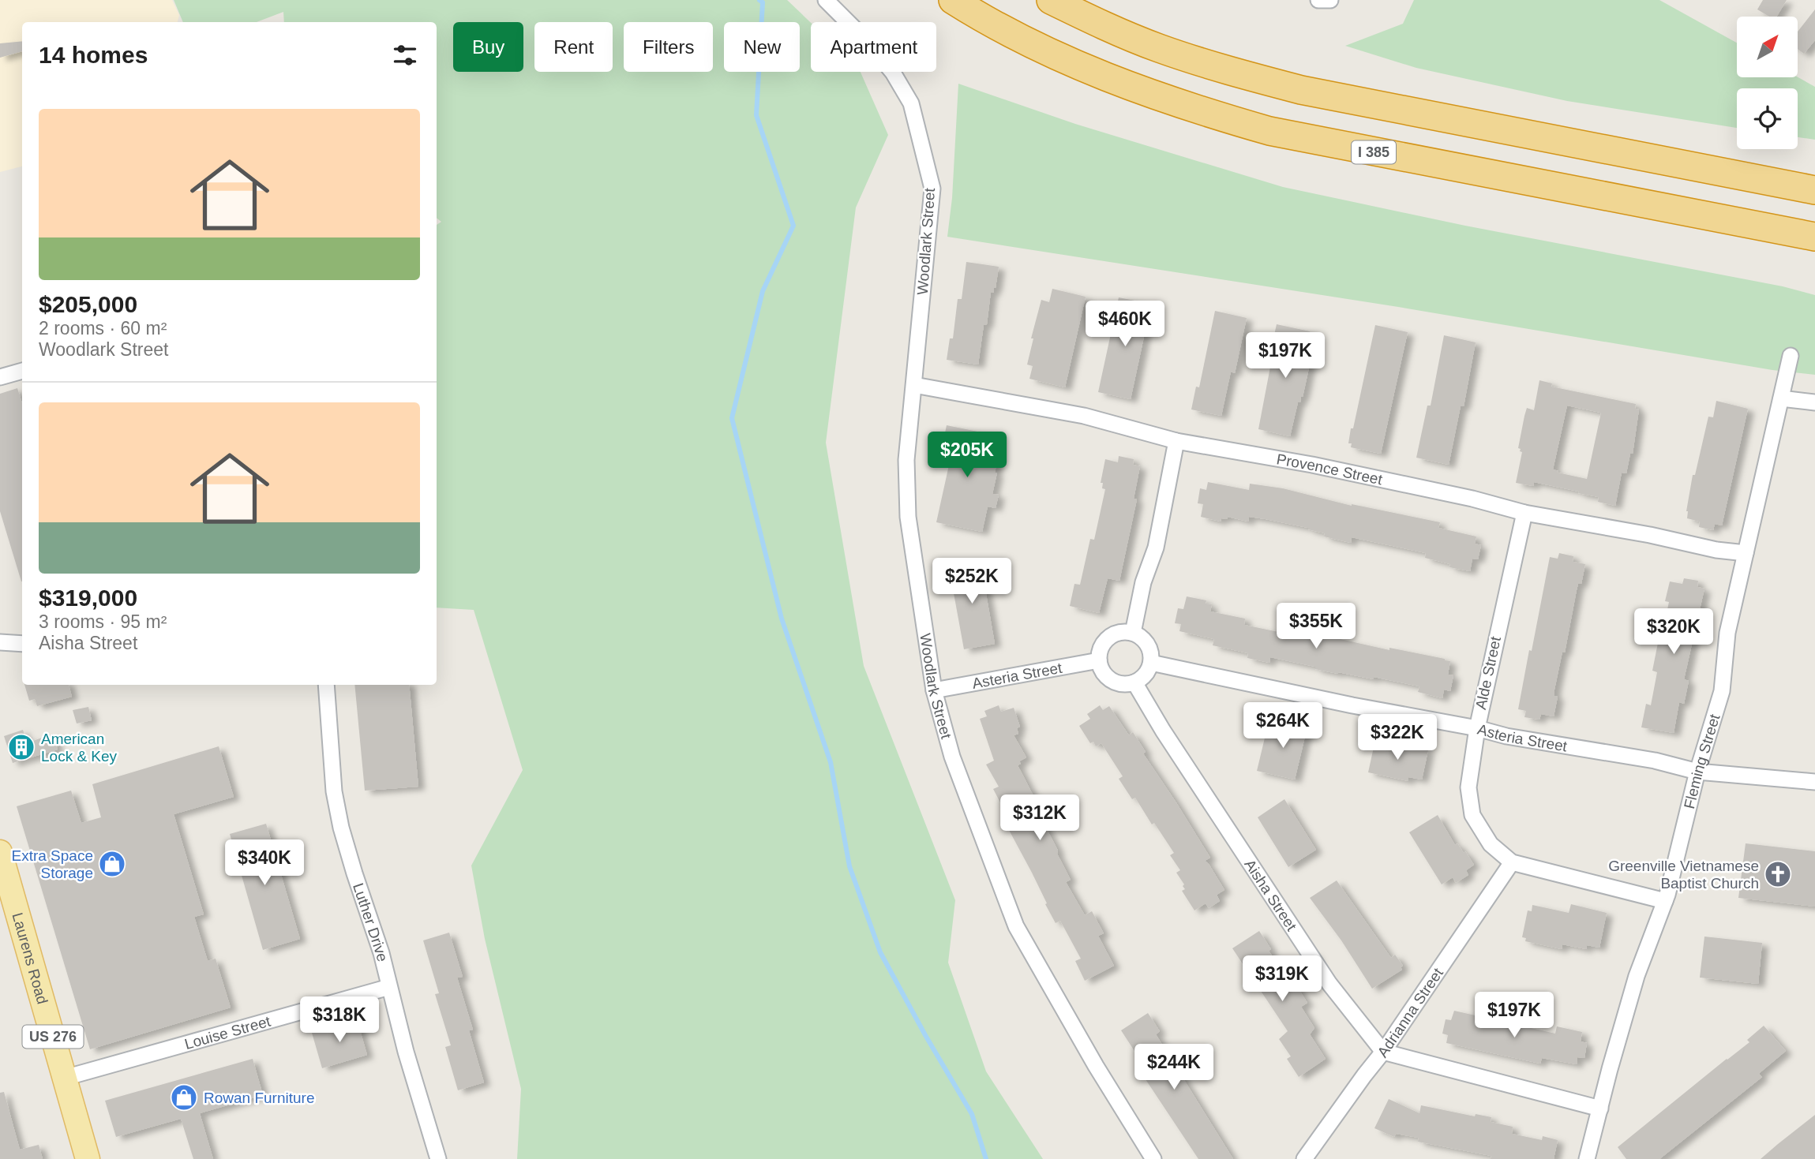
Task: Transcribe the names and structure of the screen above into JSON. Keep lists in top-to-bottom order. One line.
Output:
{"streets":{"highway":["I 385"],"main road":["Laurens Road","US 276"],"street":["Woodlark Street","Provence Street","Alde Street","Asteria Street","Fleming Street","Aisha Street","Luther Drive","Adrianna Street","Louise Street"]},"crossings":[["Woodlark Street","Provence Street"],["Woodlark Street","Asteria Street"],["Provence Street","Alde Street"],["Provence Street","Fleming Street"],["Alde Street","Asteria Street"],["Alde Street","Fleming Street"],["Alde Street","Adrianna Street"],["Asteria Street","Fleming Street"],["Asteria Street","Aisha Street"],["Aisha Street","Adrianna Street"],["Luther Drive","Louise Street"],["Laurens Road","Louise Street"]],"places":{"building":["American Lock & Key"],"shop":["Extra Space Storage","Rowan Furniture"],"church":["Greenville Vietnamese Baptist Church"]},"north":"top right","page":{"chip":["Buy","Rent","Filters","New","Apartment"],"heading":"14 homes","list":[{"name":"$205,000","note":"2 rooms · 60 m² · Woodlark Street"},{"name":"$319,000","note":"3 rooms · 95 m² · Aisha Street"}],"price":["$460K","$197K","$205K","$252K","$355K","$320K","$264K","$322K","$312K","$340K","$319K","$197K","$318K","$244K"]}}
